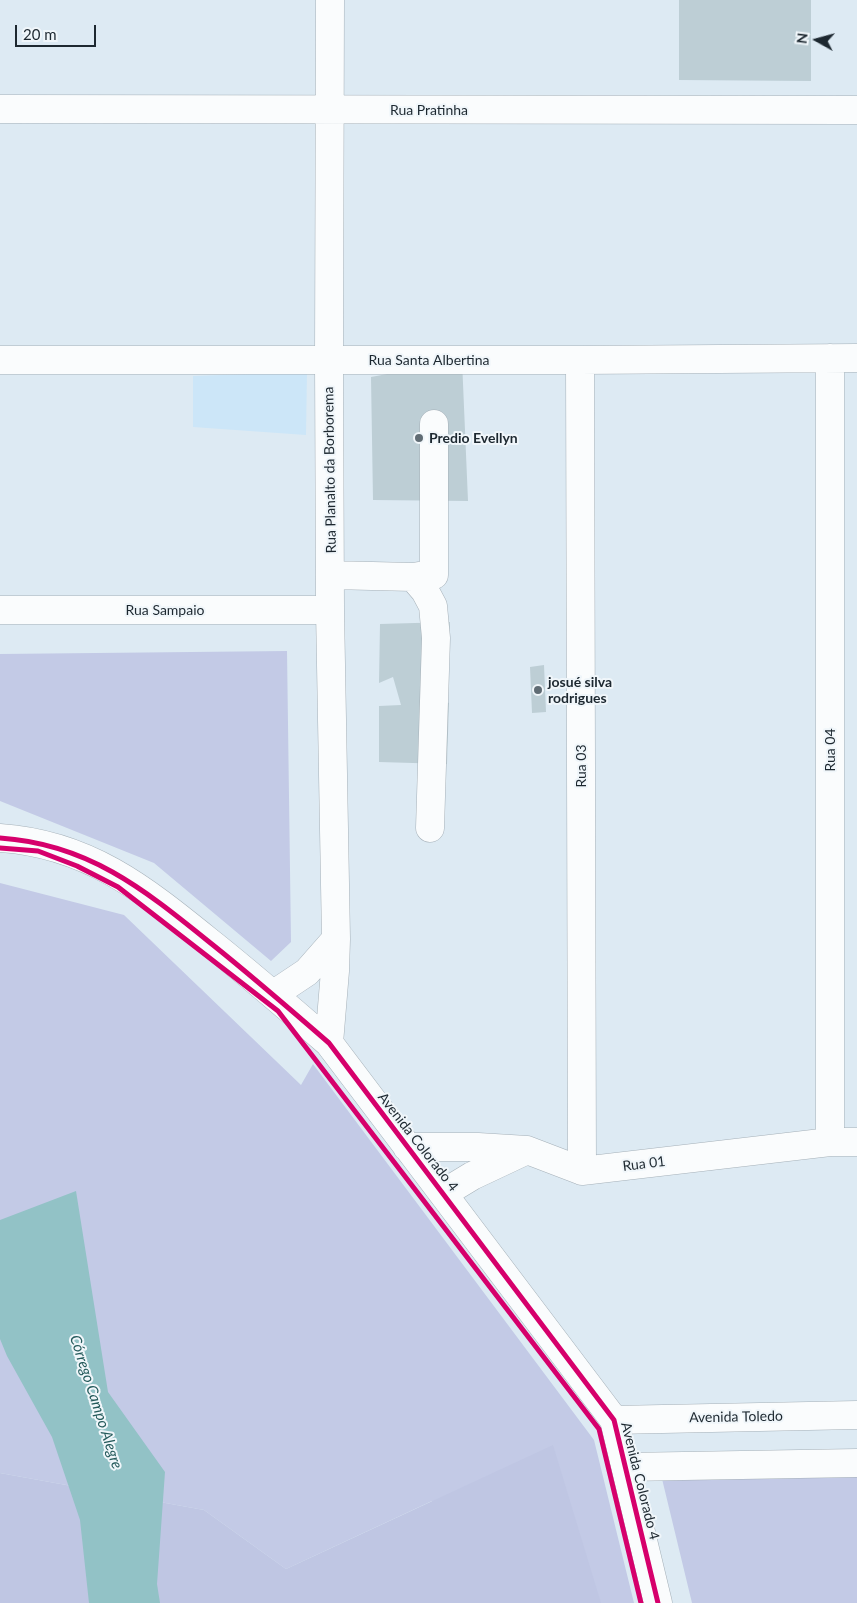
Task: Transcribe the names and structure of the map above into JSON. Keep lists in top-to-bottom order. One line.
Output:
{"streets":{"street":["Rua Pratinha","Rua Santa Albertina","Rua Planalto da Borborema","Rua Sampaio","Rua 04","Rua 03","Avenida Colorado 4","Rua 01","Avenida Toledo"]},"crossings":[["Rua Pratinha","Rua Planalto da Borborema"],["Rua Santa Albertina","Rua Planalto da Borborema"],["Rua Santa Albertina","Rua 04"],["Rua Santa Albertina","Rua 03"],["Rua Planalto da Borborema","Rua Sampaio"],["Rua Planalto da Borborema","Avenida Colorado 4"],["Rua 04","Rua 01"],["Rua 03","Rua 01"],["Avenida Colorado 4","Rua 01"],["Avenida Colorado 4","Avenida Toledo"]],"water":["Córrego Campo Alegre"],"places":["Predio Evellyn","josué silva rodrigues"],"scale_bar":"20 m","north":"left"}
